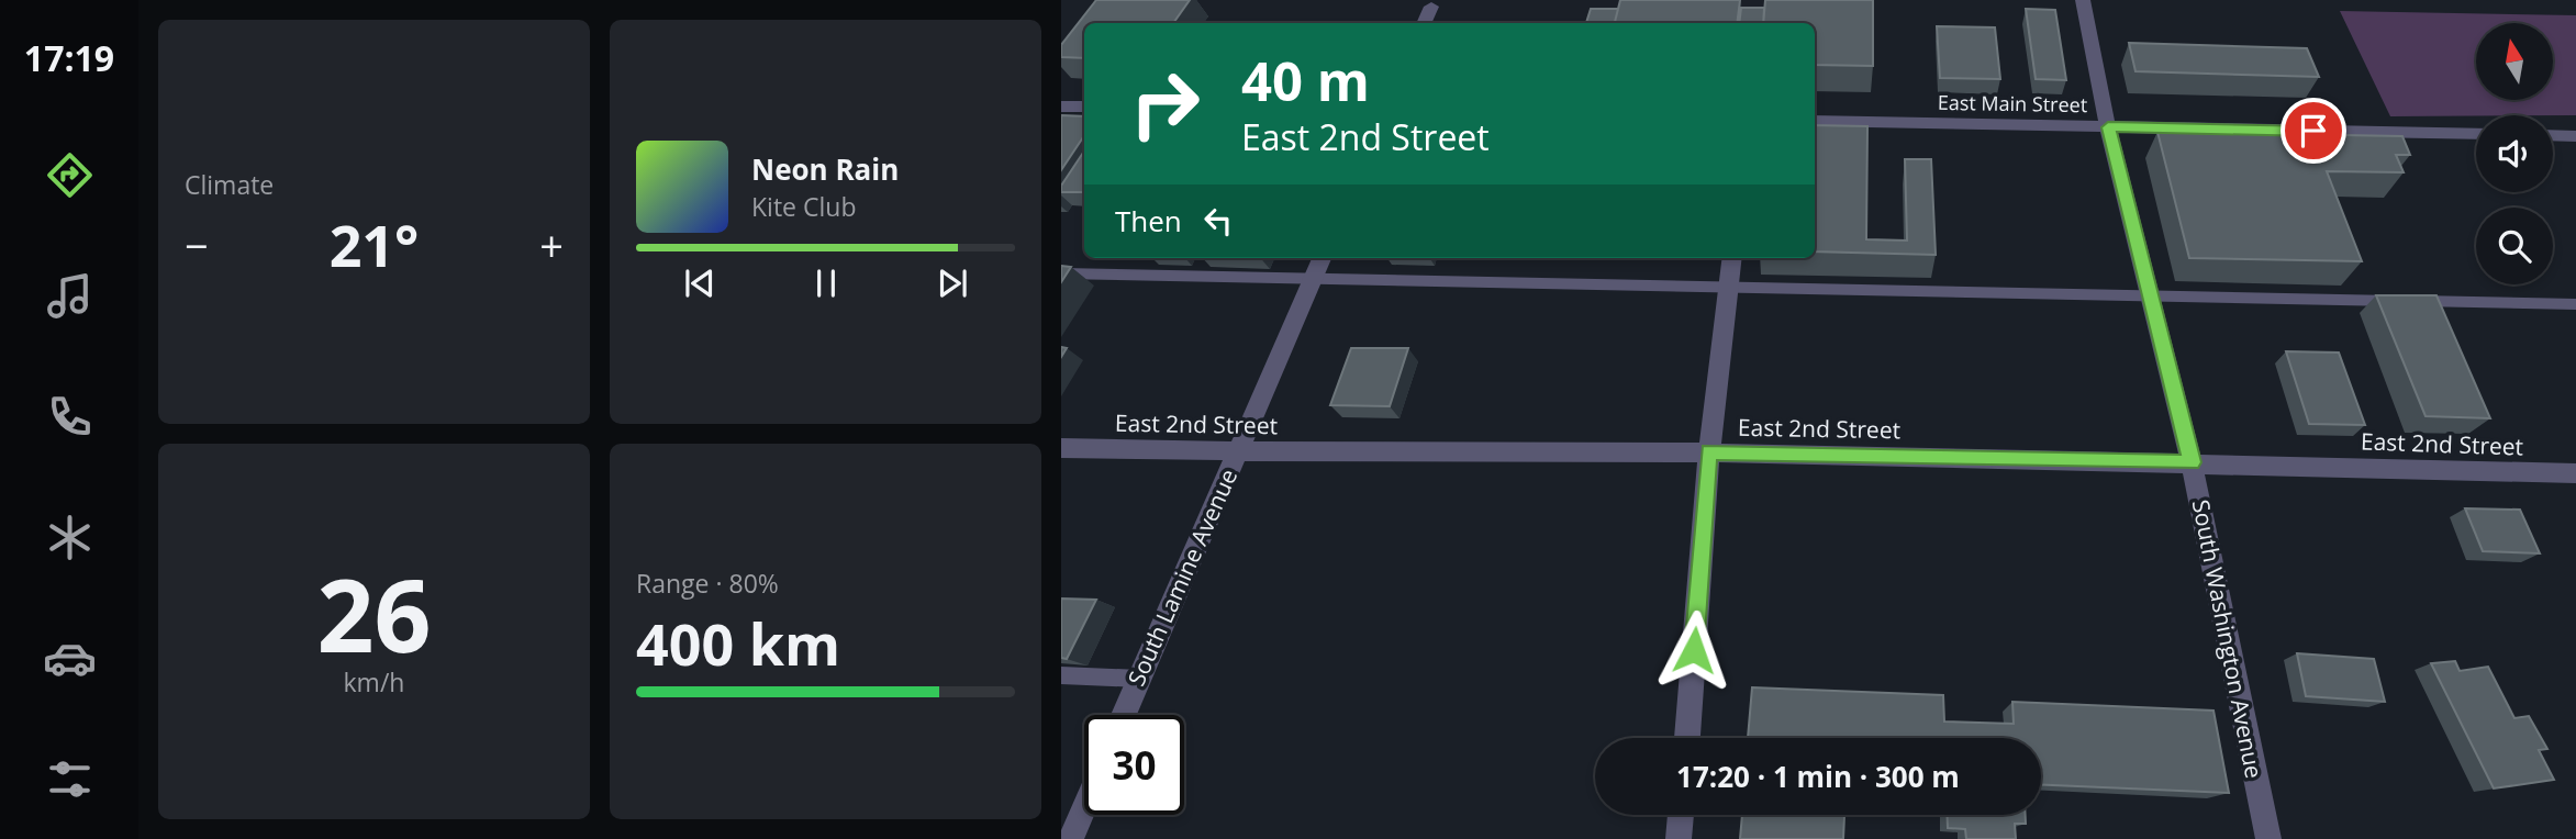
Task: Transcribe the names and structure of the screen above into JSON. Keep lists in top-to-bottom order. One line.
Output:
{"streets":{"street":["East Main Street","East 2nd Street","South Lamine Avenue","South Washington Avenue"]},"crossings":[["East Main Street","South Washington Avenue"],["East 2nd Street","South Lamine Avenue"],["East 2nd Street","South Washington Avenue"]],"north":"top","page":{"tabs":"17:19","tile":["Climate",["26","km/h"],["Range · 80%","400 km"]],"turn":["40 m","East 2nd Street"],"song":["Neon Rain","Kite Club"],"then":"Then","heat":["−","21°","+"],"limit":"30","trip":"17:20 · 1 min · 300 m"}}
